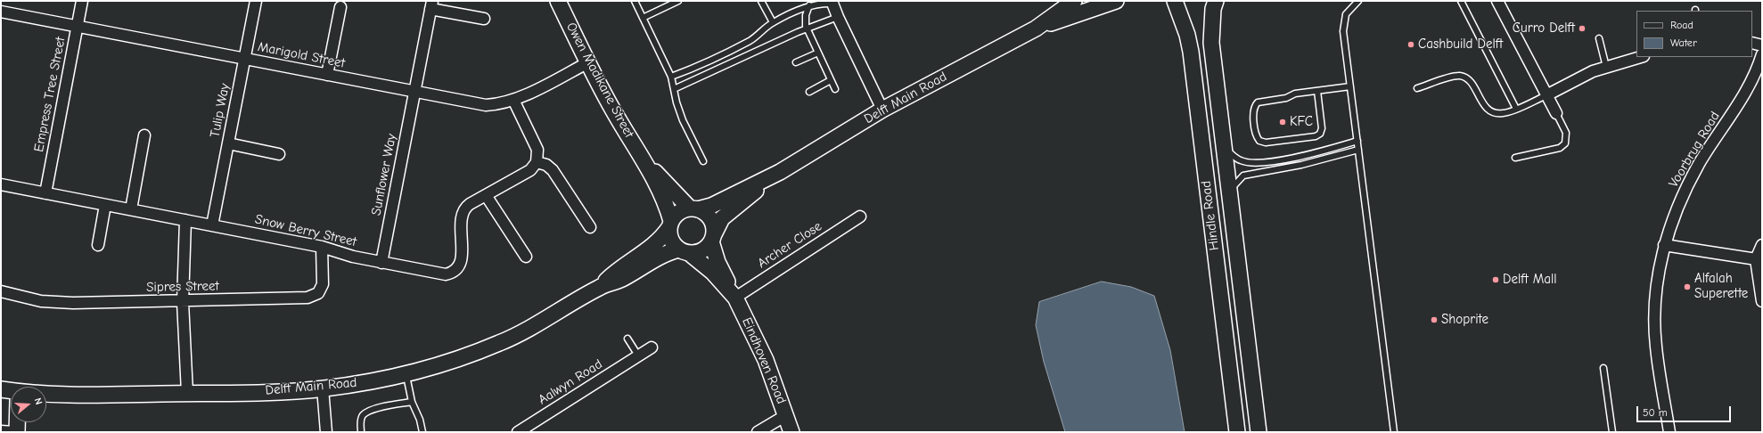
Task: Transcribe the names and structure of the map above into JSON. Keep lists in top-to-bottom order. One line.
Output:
{"streets":{"street":["Marigold Street","Owen Madikane Street","Empress Tree Street","Delft Main Road","Tulip Way","Voorbrug Road","Sunflower Way","Hindle Road","Snow Berry Street","Archer Close","Sipres Street","Eindhoven Road","Aalwyn Road"]},"crossings":[["Marigold Street","Owen Madikane Street"],["Marigold Street","Empress Tree Street"],["Marigold Street","Tulip Way"],["Marigold Street","Sunflower Way"],["Owen Madikane Street","Delft Main Road"],["Owen Madikane Street","Eindhoven Road"],["Empress Tree Street","Snow Berry Street"],["Delft Main Road","Eindhoven Road"],["Tulip Way","Snow Berry Street"],["Sunflower Way","Snow Berry Street"],["Snow Berry Street","Sipres Street"],["Archer Close","Eindhoven Road"]],"places":["Curro Delft","Cashbuild Delft","KFC","Delft Mall","Alfalah Superette","Shoprite"],"legend":["Road","Water"],"scale_bar":"50 m","north":"right"}
